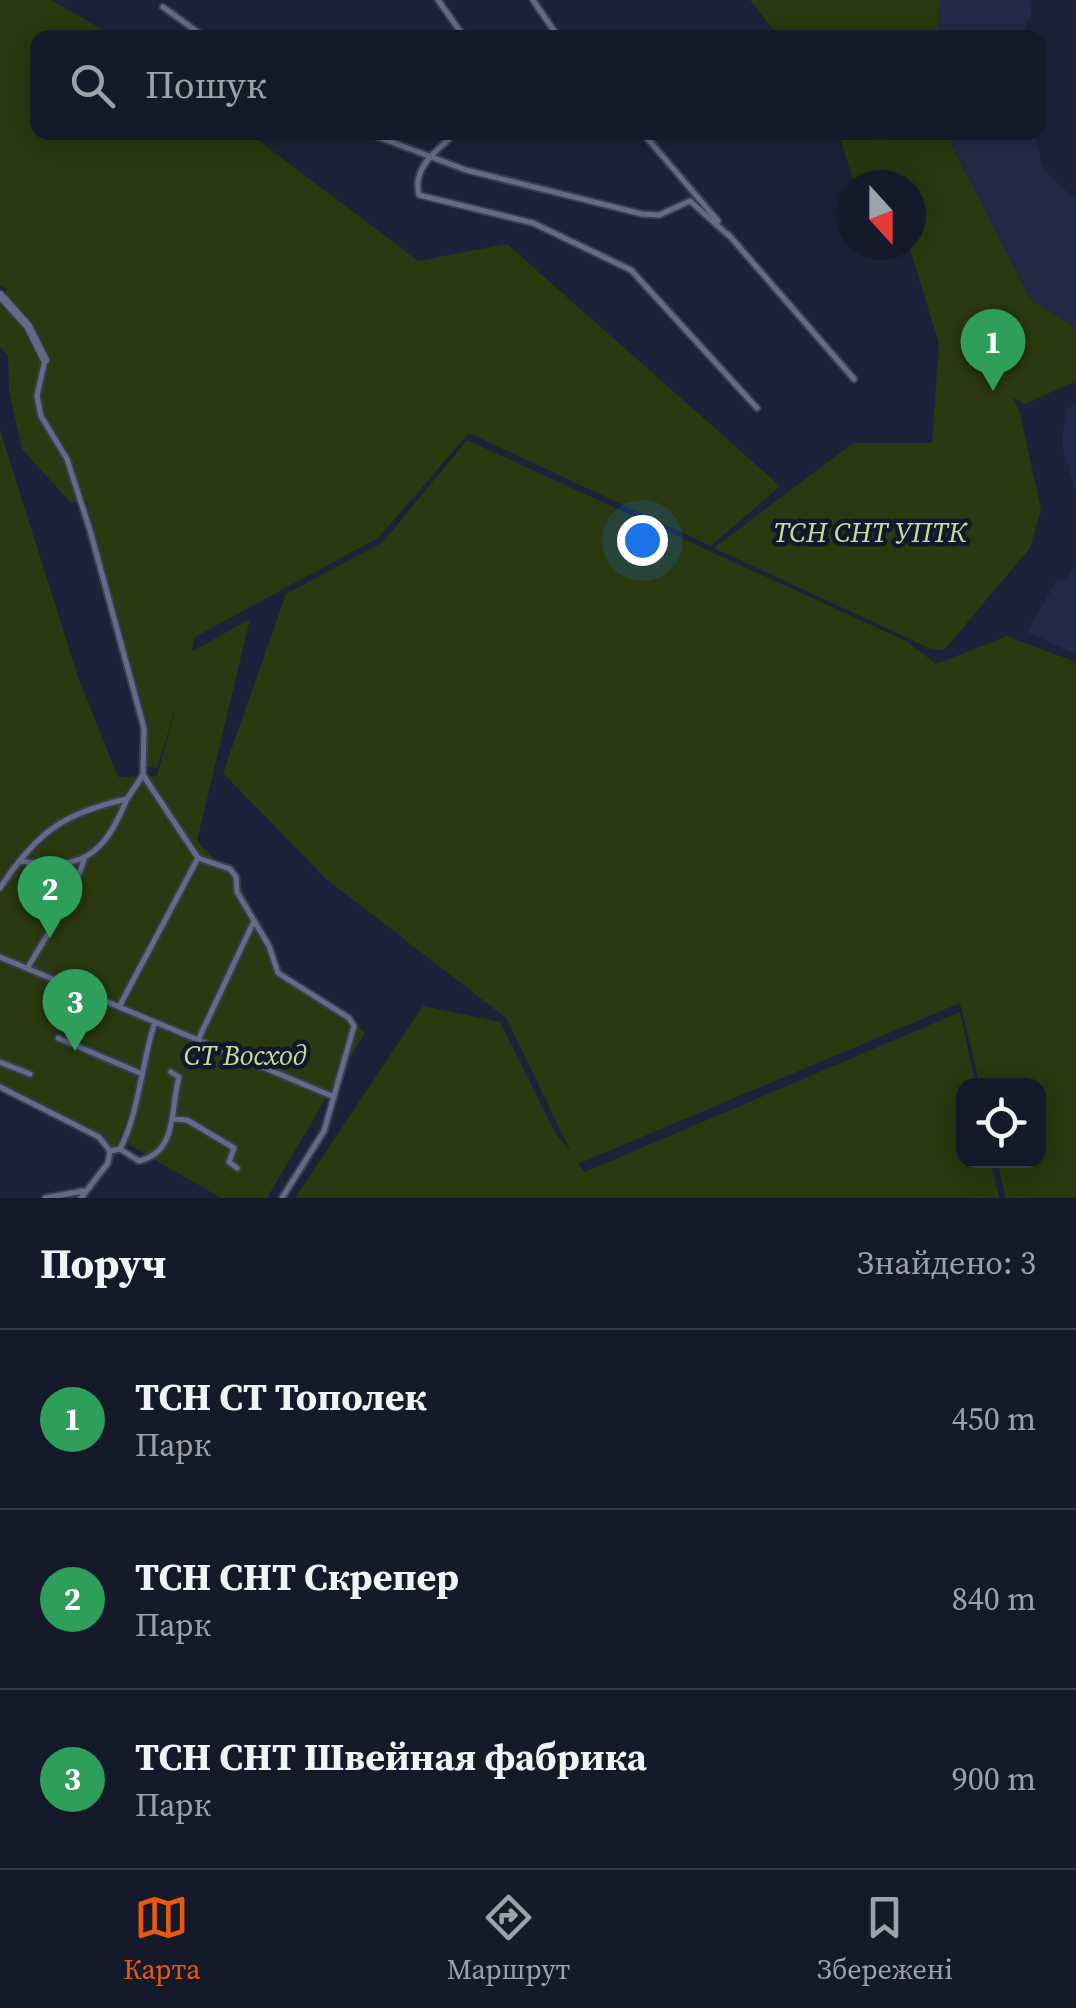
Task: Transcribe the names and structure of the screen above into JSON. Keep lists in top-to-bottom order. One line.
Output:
{"parks":["ТСН СНТ УПТК","СТ Восход"],"north":"bottom","page":{"search":"Пошук","pins":["1","2","3"],"heading":["Поруч","Знайдено: 3"],"list":[{"mark":"1","name":"ТСН СТ Тополек","note":"Парк","value":"450 m"},{"mark":"2","name":"ТСН СНТ Скрепер","note":"Парк","value":"840 m"},{"mark":"3","name":"ТСН СНТ Швейная фабрика","note":"Парк","value":"900 m"}],"nav":["Карта","Маршрут","Збережені"]}}
